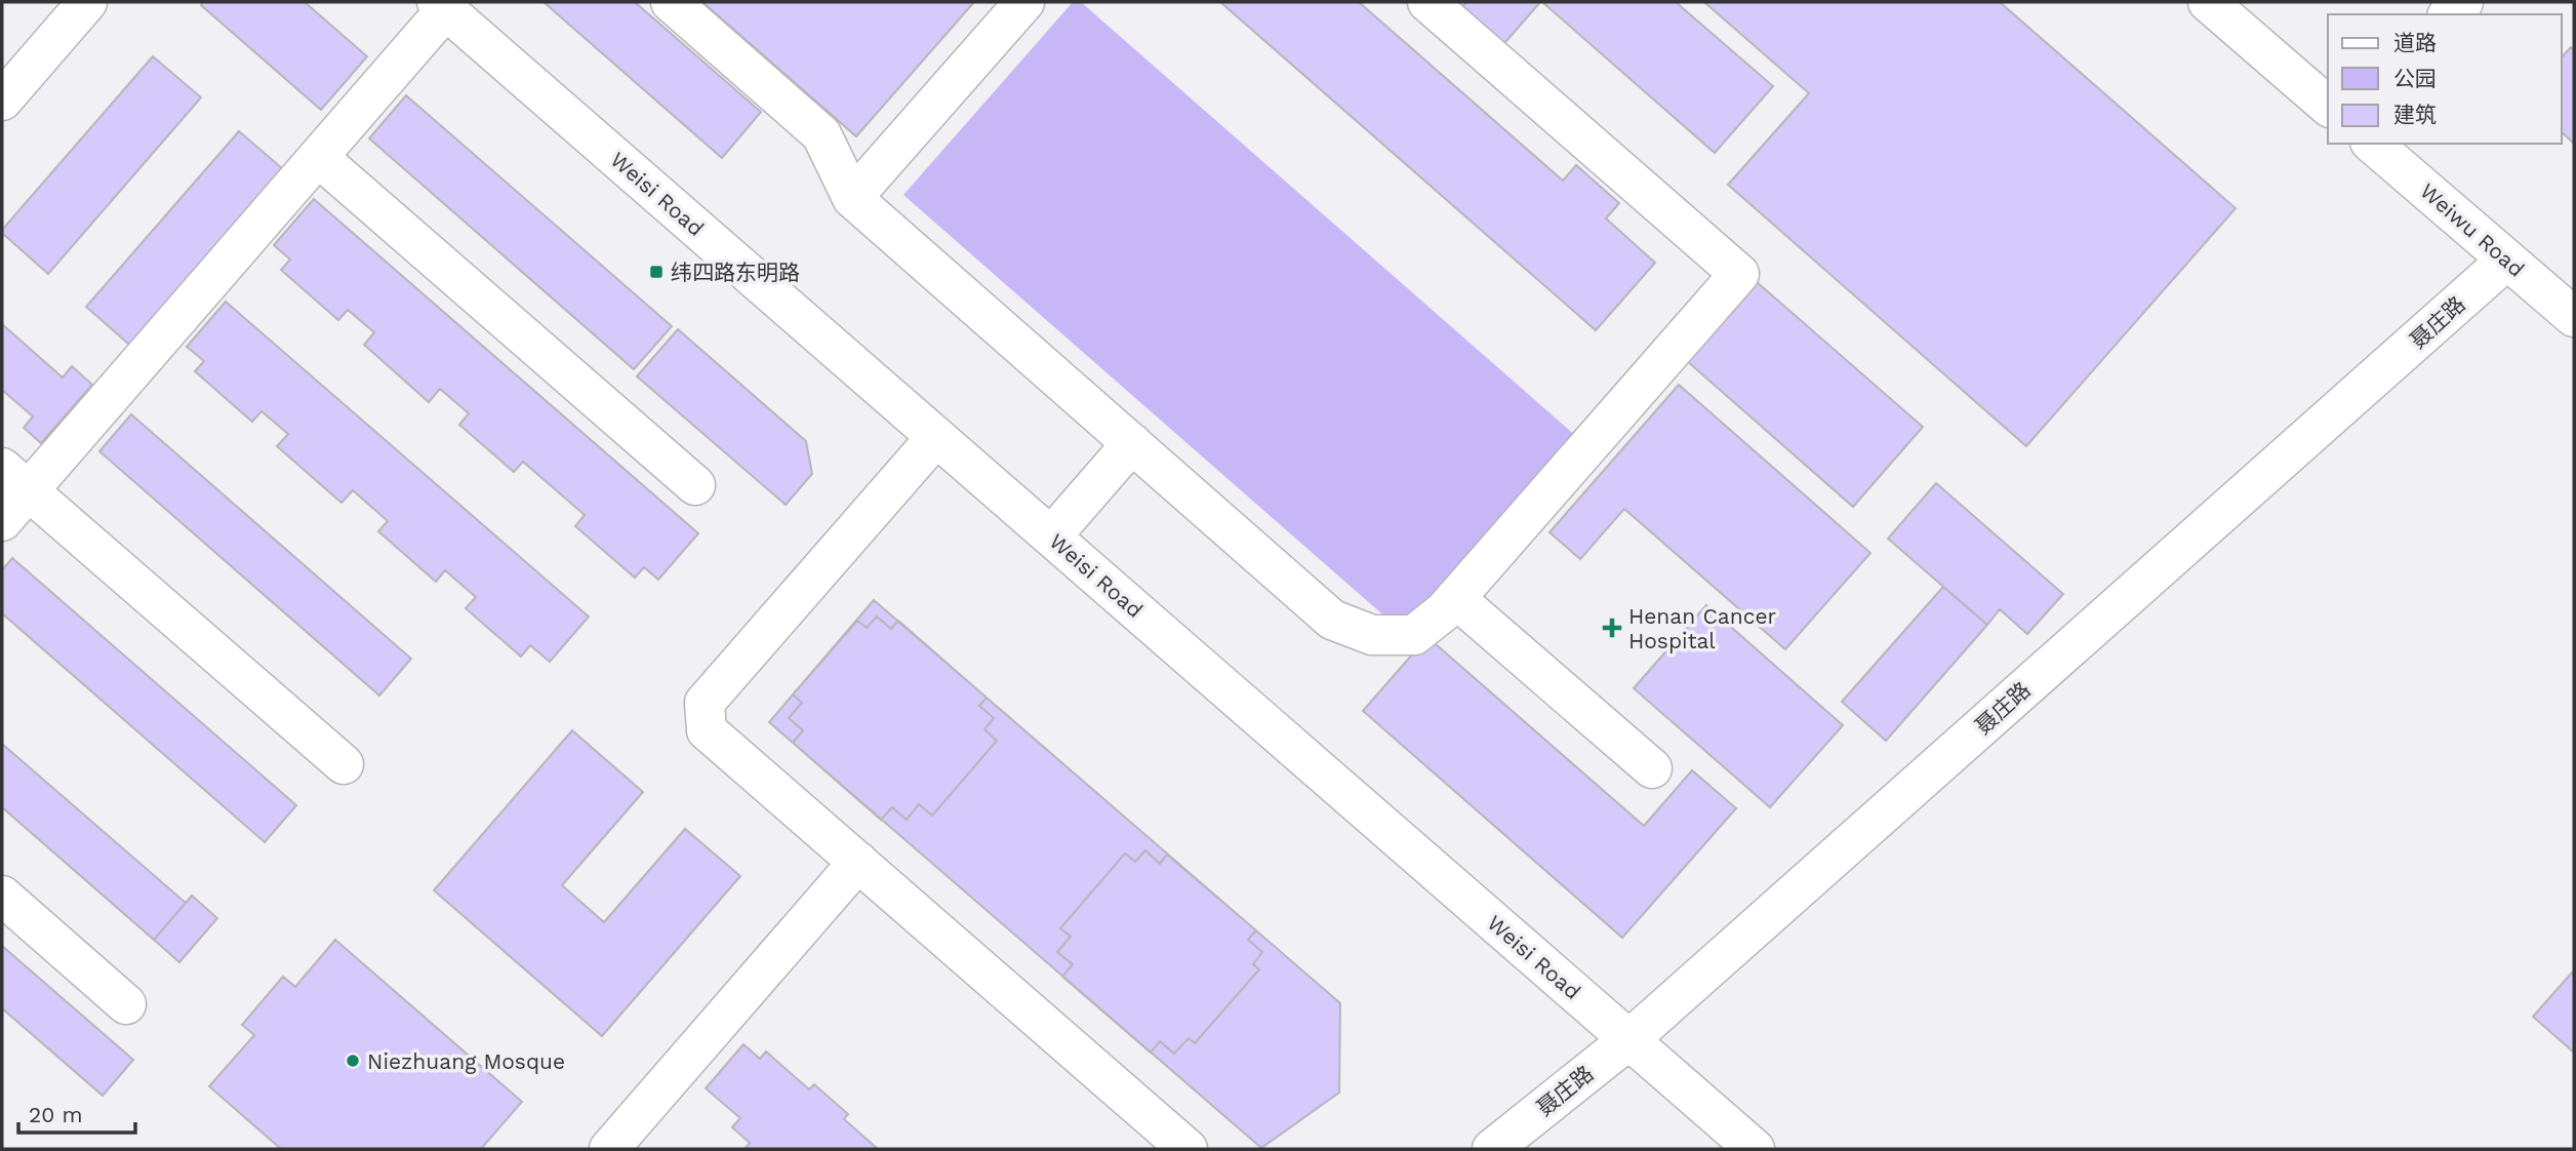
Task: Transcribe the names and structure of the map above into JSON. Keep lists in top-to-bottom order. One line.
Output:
{"streets":{"street":["Weisi Road","Weiwu Road","聂庄路"]},"crossings":[["Weisi Road","聂庄路"],["Weiwu Road","聂庄路"]],"places":{"transit":["纬四路东明路"],"health":["Henan Cancer Hospital"],"other":["Niezhuang Mosque"]},"legend":["道路","公园","建筑"],"scale_bar":"20 m"}
